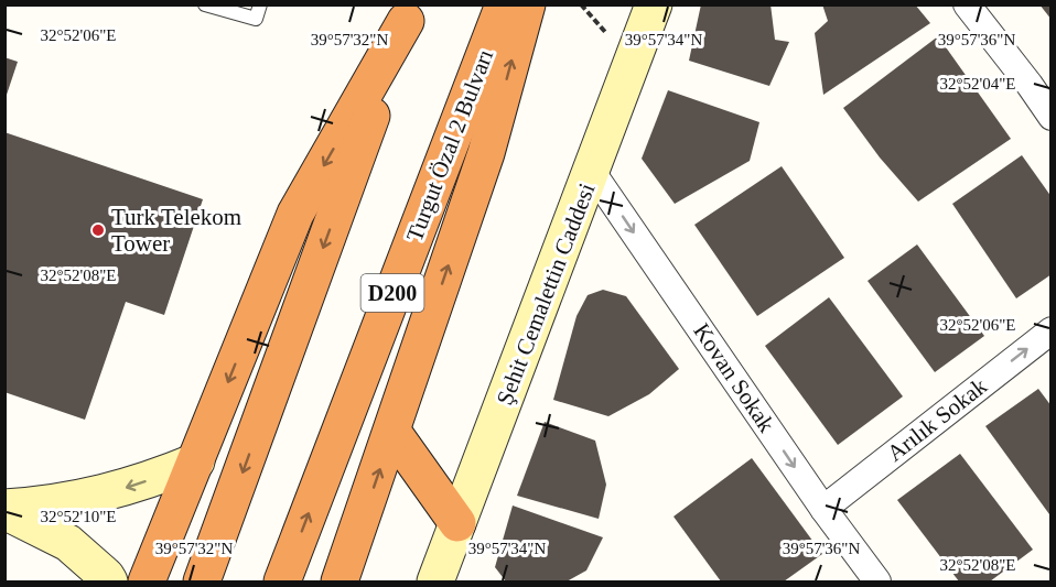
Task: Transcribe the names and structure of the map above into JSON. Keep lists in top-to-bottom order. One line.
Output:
{"streets":{"highway":["Turgut Özal 2 Bulvarı","D200"],"street":["Şehit Cemalettin Caddesi","Kovan Sokak","Arılık Sokak"]},"crossings":[["Şehit Cemalettin Caddesi","Kovan Sokak"],["Kovan Sokak","Arılık Sokak"]],"one_way":["Kovan Sokak","Arılık Sokak"],"places":["Turk Telekom Tower"],"coordinates":["32°52'06\"E","39°57'32\"N","39°57'34\"N","39°57'36\"N","32°52'04\"E","32°52'08\"E","32°52'10\"E"]}
